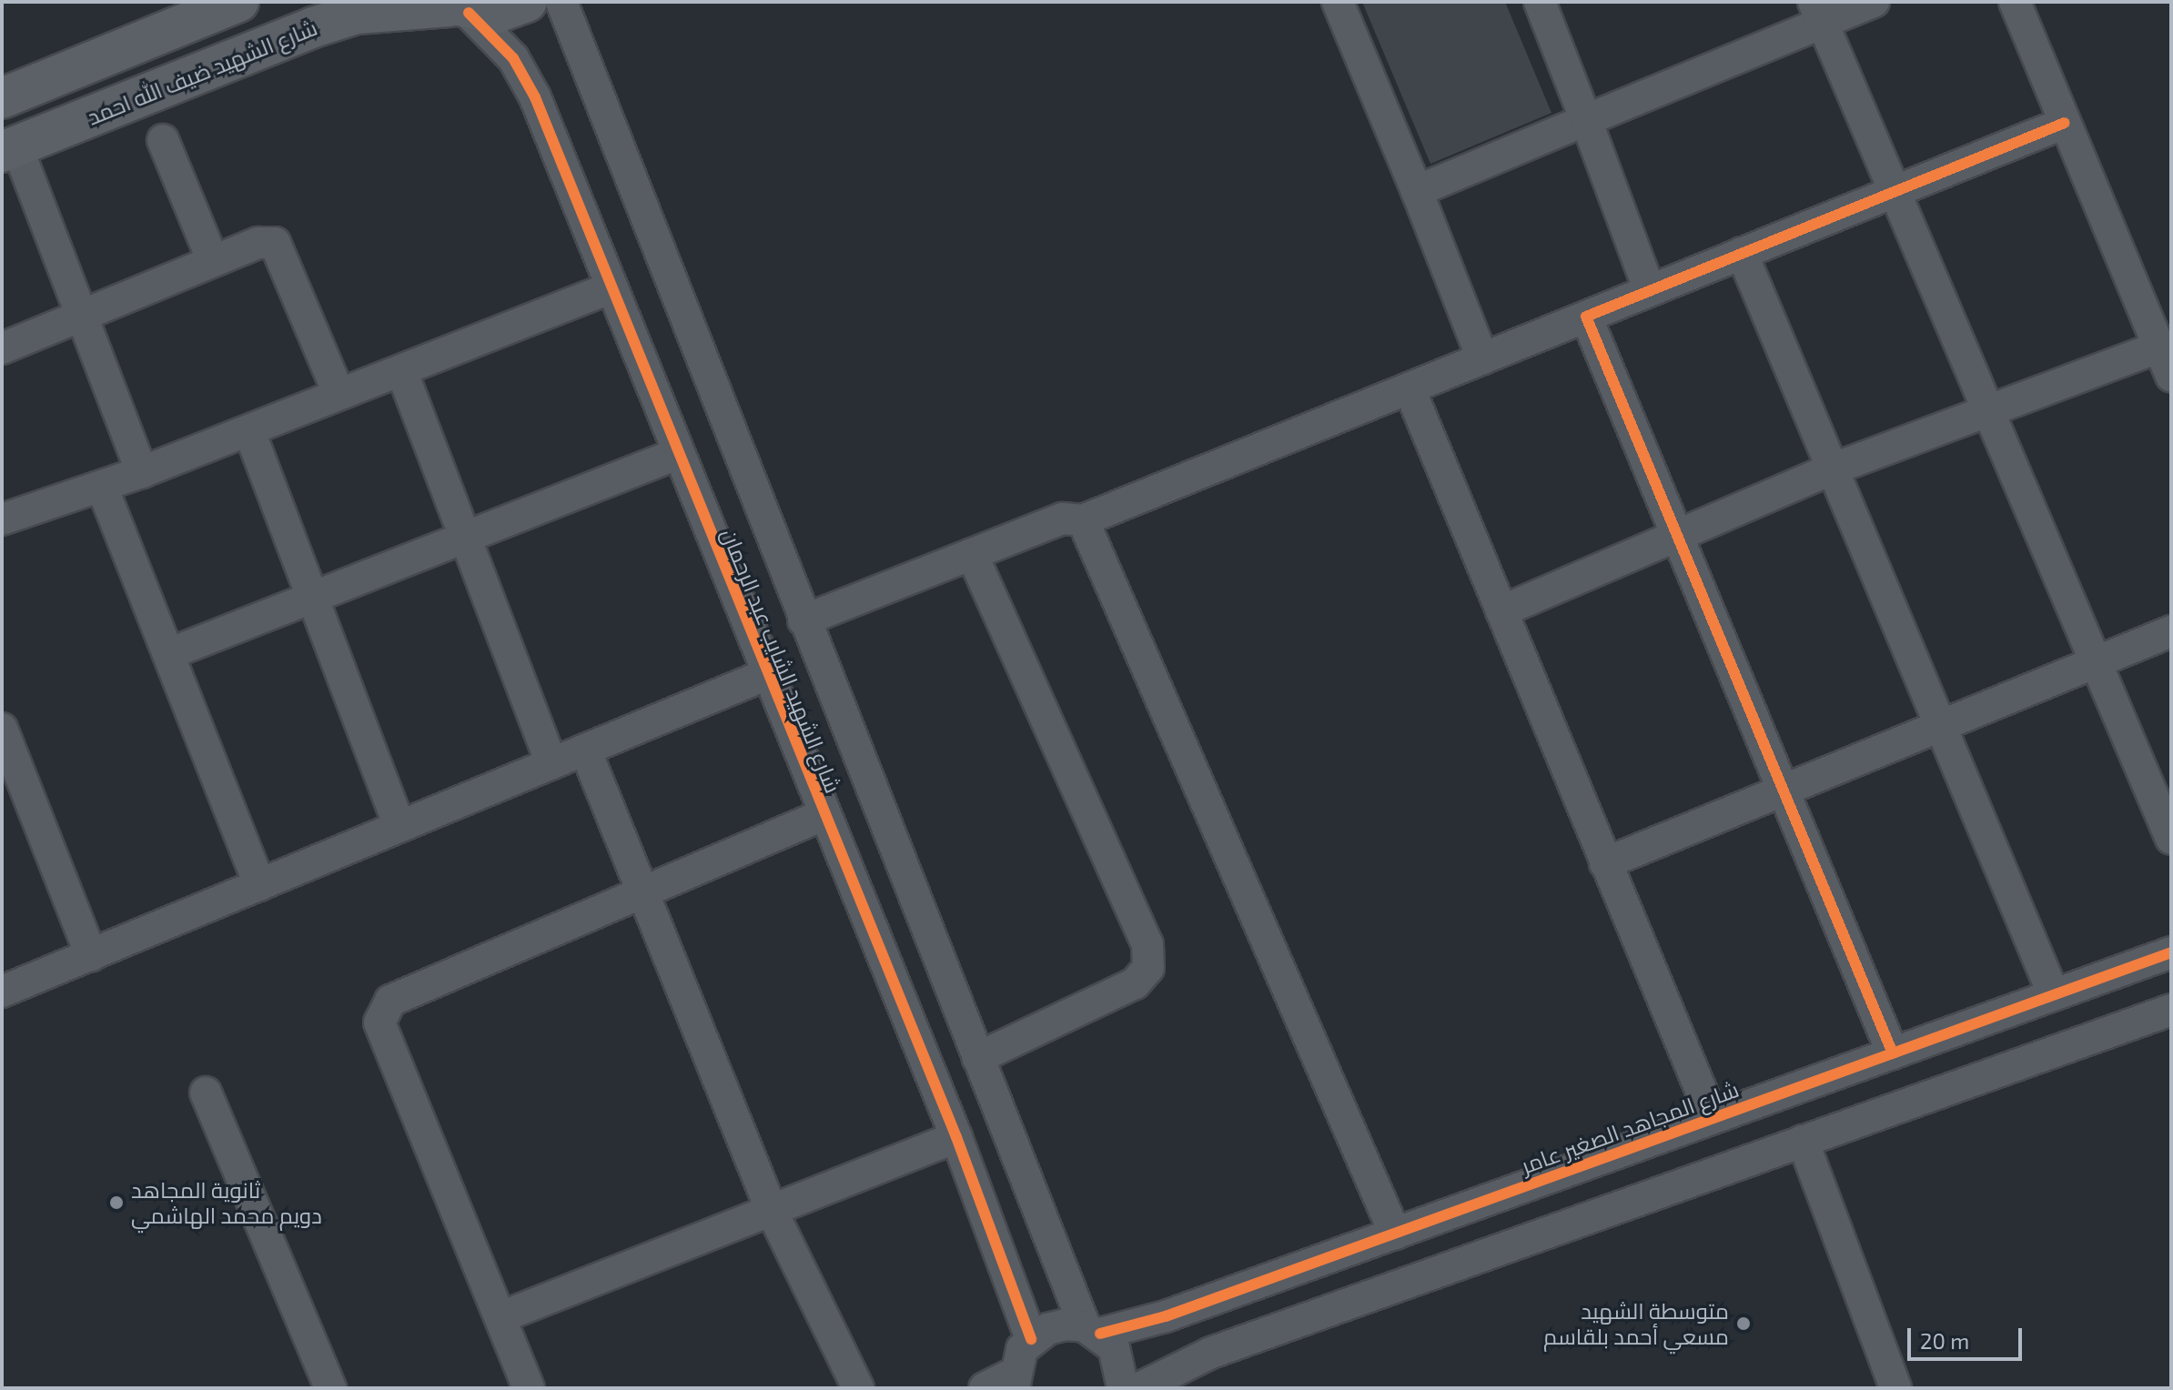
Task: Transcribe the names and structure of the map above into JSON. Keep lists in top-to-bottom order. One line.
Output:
{"streets":{"street":["شارع الشهيد ضيف الله احمد","شارع الشهيد الشايب عبد الرحمان","شارع المجاهد الصغير عامر"]},"crossings":[["شارع الشهيد ضيف الله احمد","شارع الشهيد الشايب عبد الرحمان"],["شارع الشهيد الشايب عبد الرحمان","شارع المجاهد الصغير عامر"]],"places":["ثانوية المجاهد دويم محمد الهاشمي","متوسطة الشهيد مسعي أحمد بلقاسم"],"scale_bar":"20 m"}
